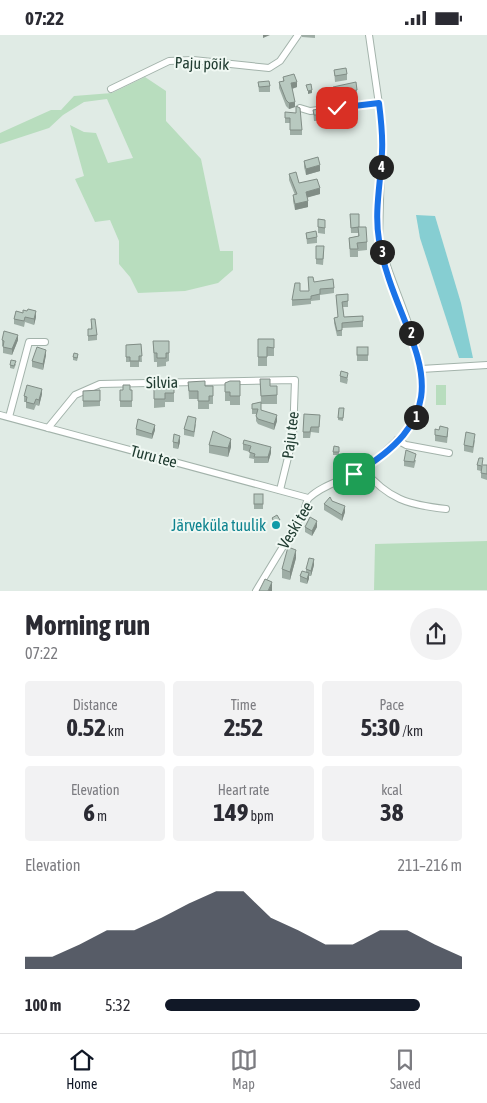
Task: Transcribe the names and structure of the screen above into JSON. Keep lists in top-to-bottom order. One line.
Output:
{"streets":{"street":["Paju põik","Silvia","Paju tee","Turu tee","Veski tee"]},"crossings":[["Silvia","Paju tee"],["Silvia","Turu tee"],["Paju tee","Turu tee"],["Turu tee","Veski tee"]],"places":["Järveküla tuulik"],"page":{"status":"07:22","pins":["4","3","2","1"],"heading":["Morning run","07:22"],"stats":[["Distance","0.52 km"],["Time","2:52"],["Pace","5:30 /km"],["Elevation","6 m"],["Heart rate","149 bpm"],["kcal","38"]],"chart":["Elevation","211–216 m"],"list":[{"name":"100 m","note":"5:32"}],"tabs":["Home","Map","Saved"]}}
